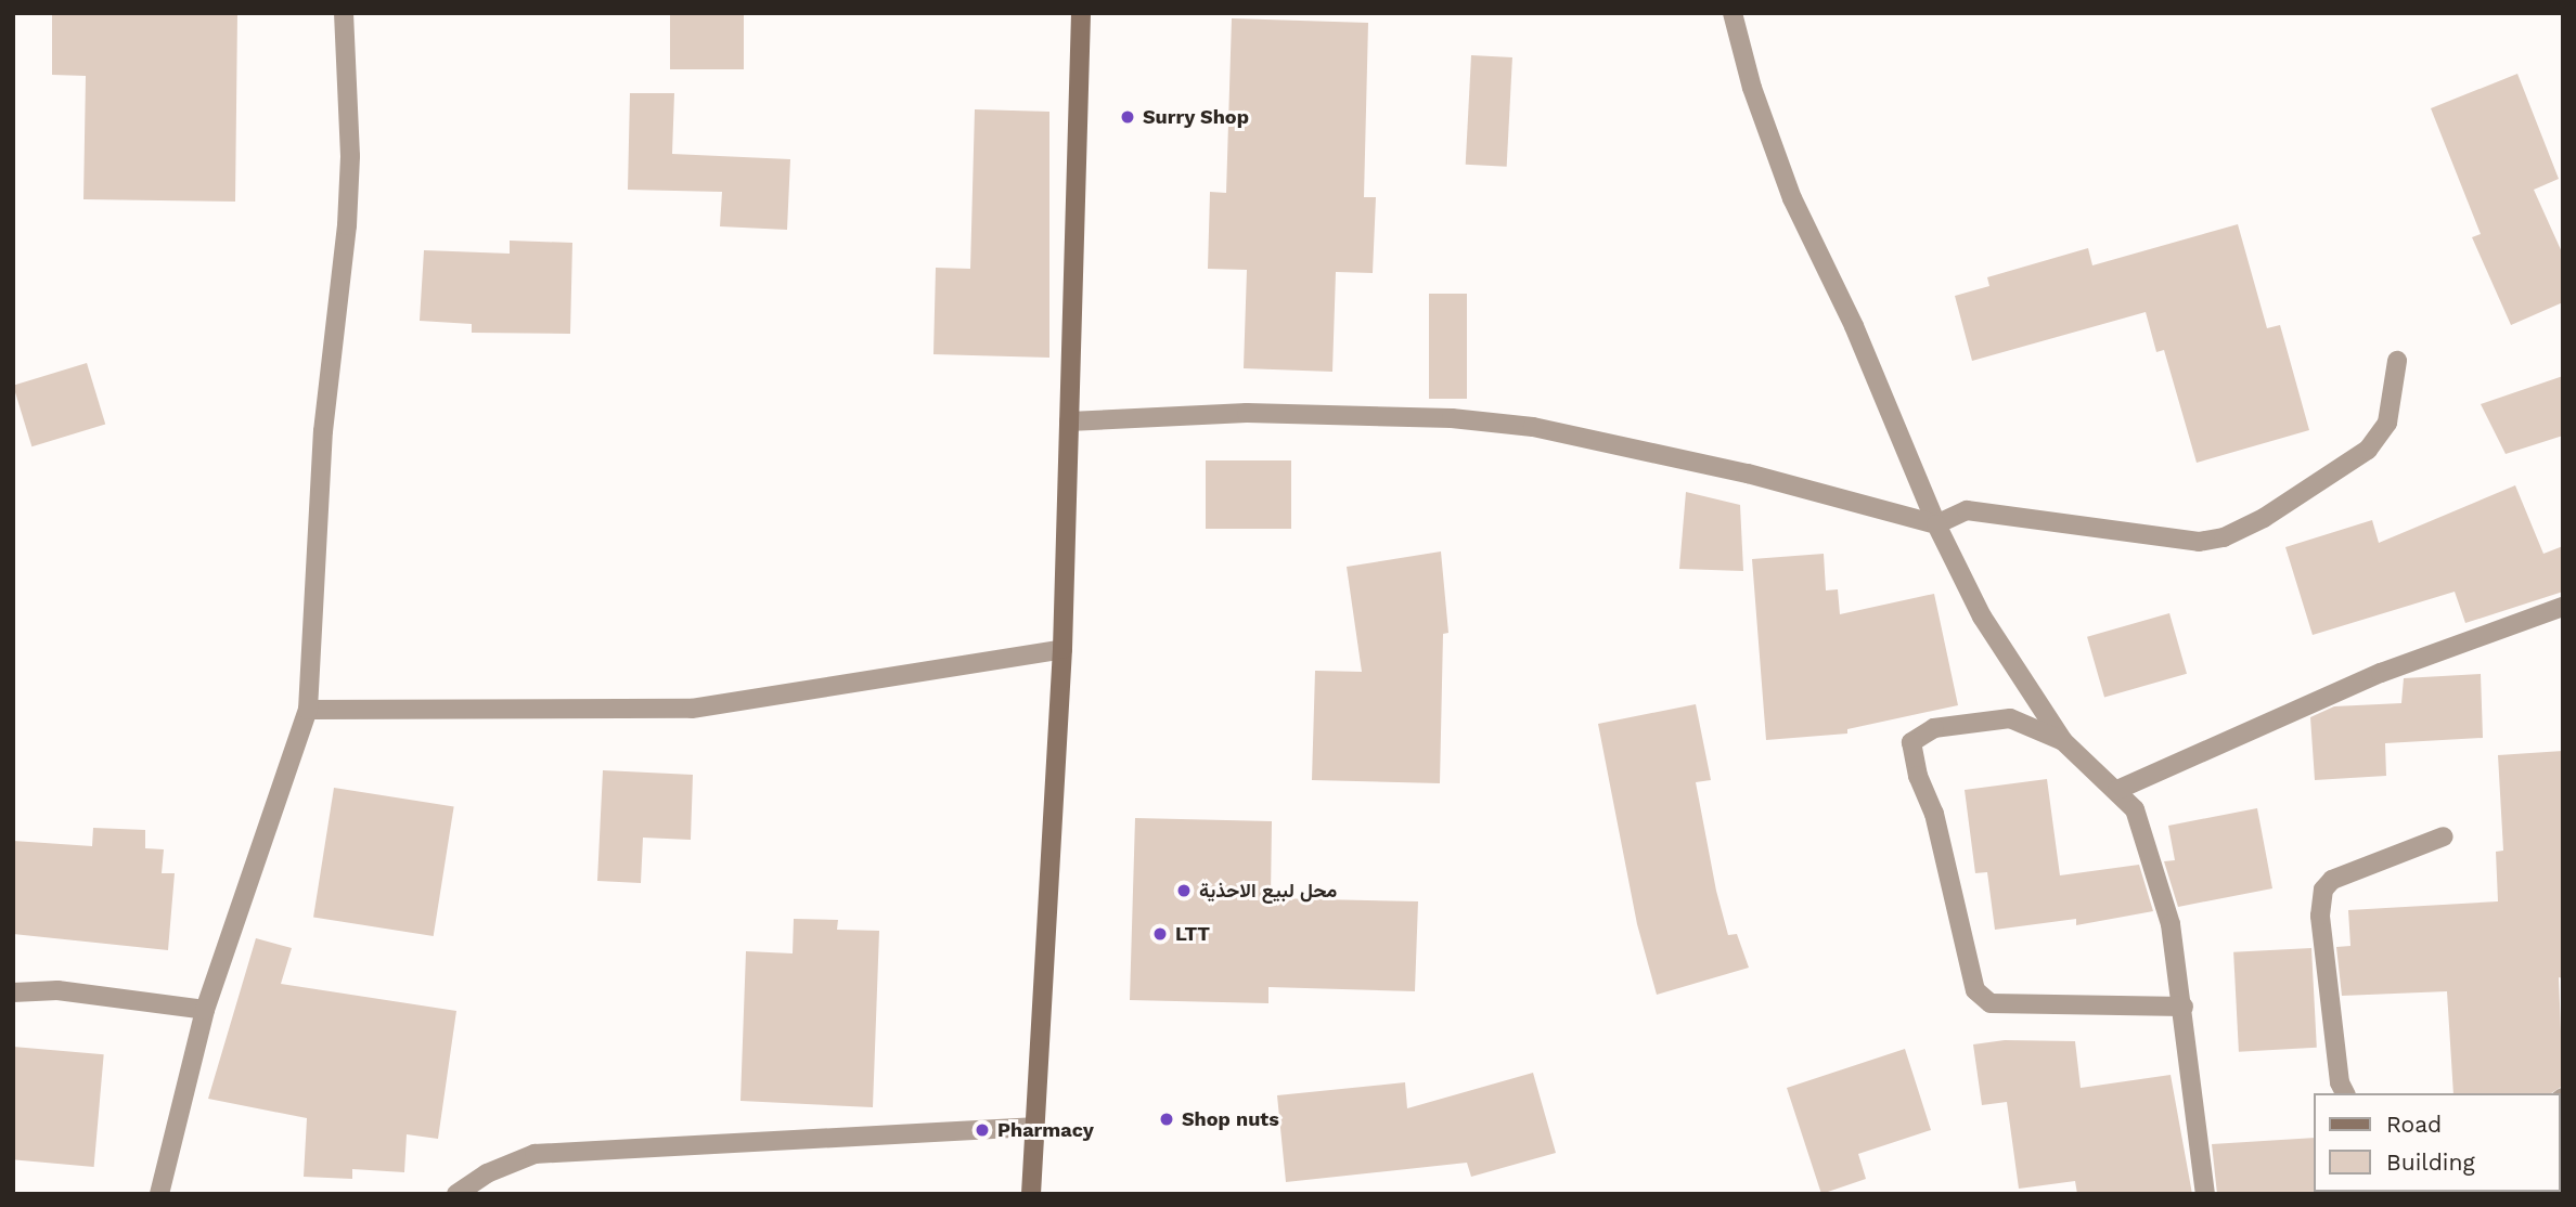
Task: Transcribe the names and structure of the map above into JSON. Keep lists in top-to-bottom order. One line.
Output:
{"places":["Surry Shop","محل لبيع الاحذية","LTT","Shop nuts","Pharmacy"],"legend":["Road","Building"]}
